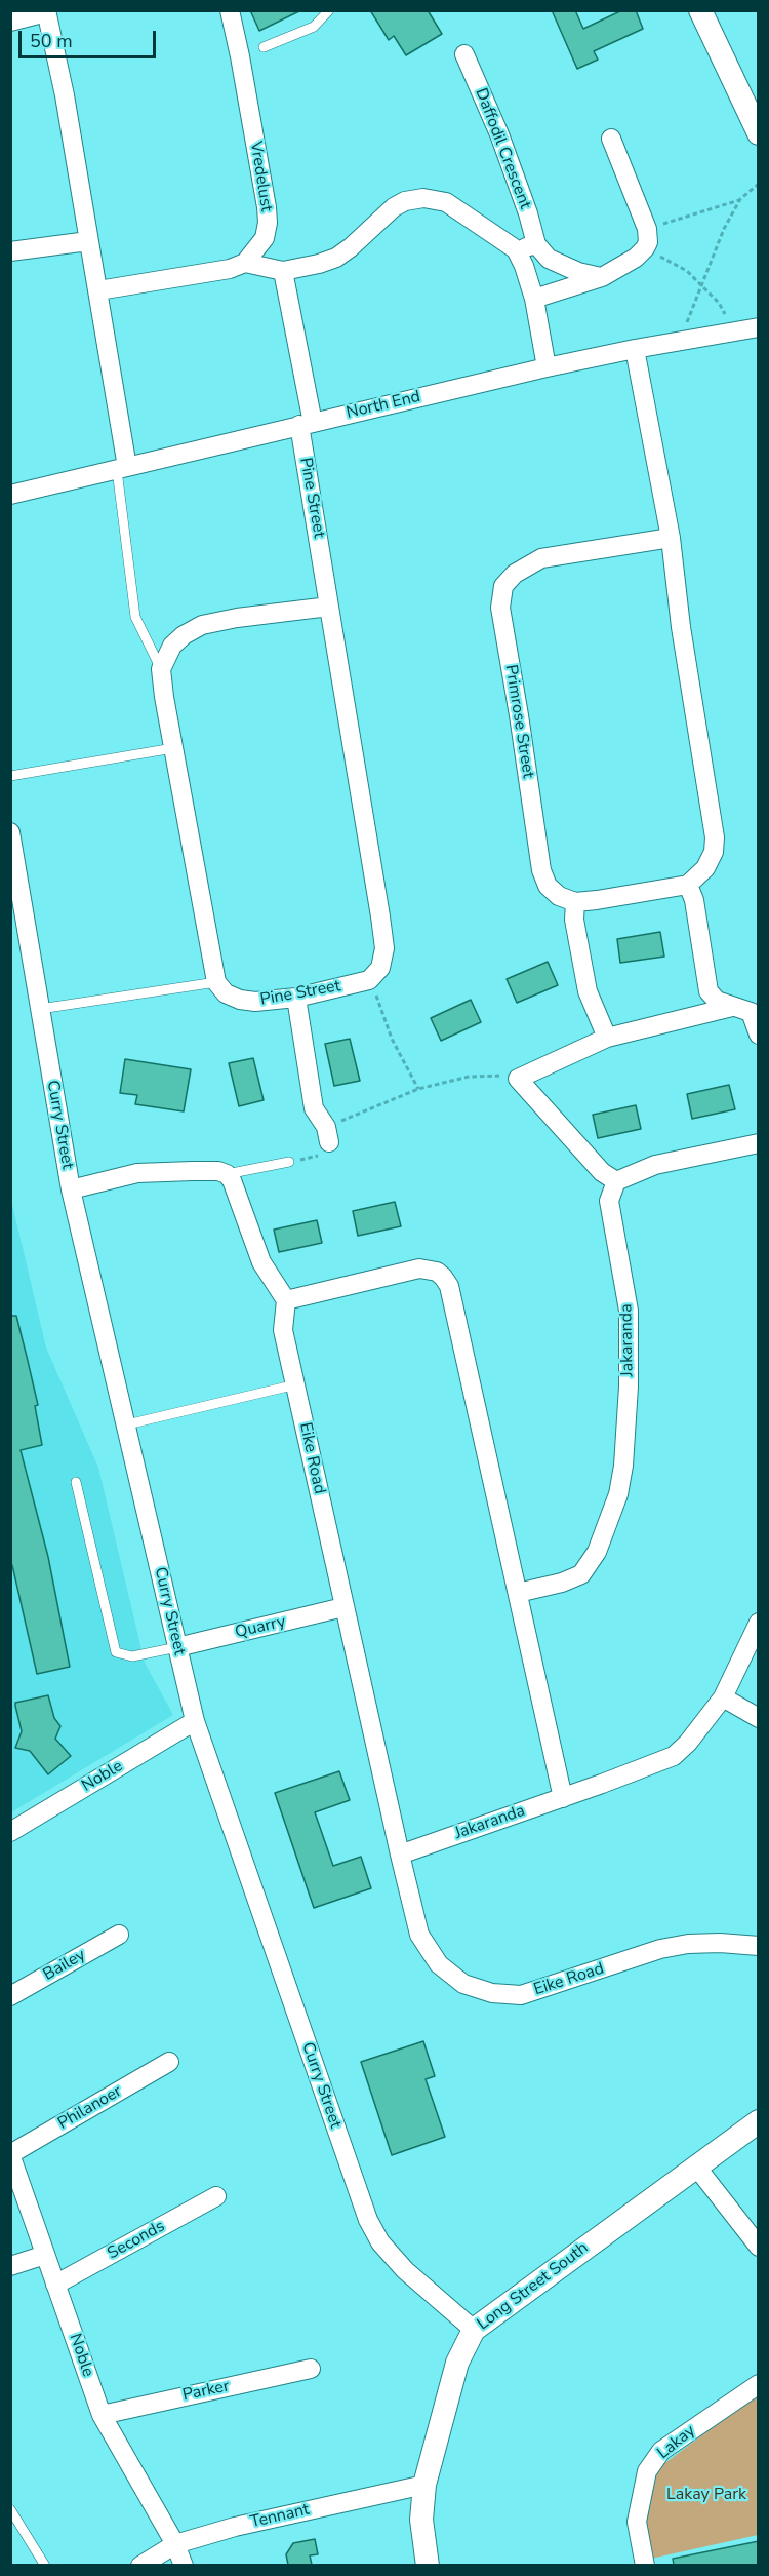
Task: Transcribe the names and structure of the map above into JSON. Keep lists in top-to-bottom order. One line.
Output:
{"streets":{"street":["Daffodil Crescent","Vredelust","North End","Pine Street","Primrose Street","Curry Street","Jakaranda","Eike Road","Quarry","Noble","Bailey","Philanoer","Seconds","Long Street South","Parker","Lakay","Tennant"]},"crossings":[["North End","Pine Street"],["Curry Street","Quarry"],["Curry Street","Noble"],["Curry Street","Long Street South"],["Jakaranda","Eike Road"],["Eike Road","Quarry"],["Noble","Philanoer"],["Noble","Seconds"],["Noble","Parker"],["Noble","Tennant"],["Long Street South","Tennant"]],"parks":["Lakay Park"],"scale_bar":"50 m"}
